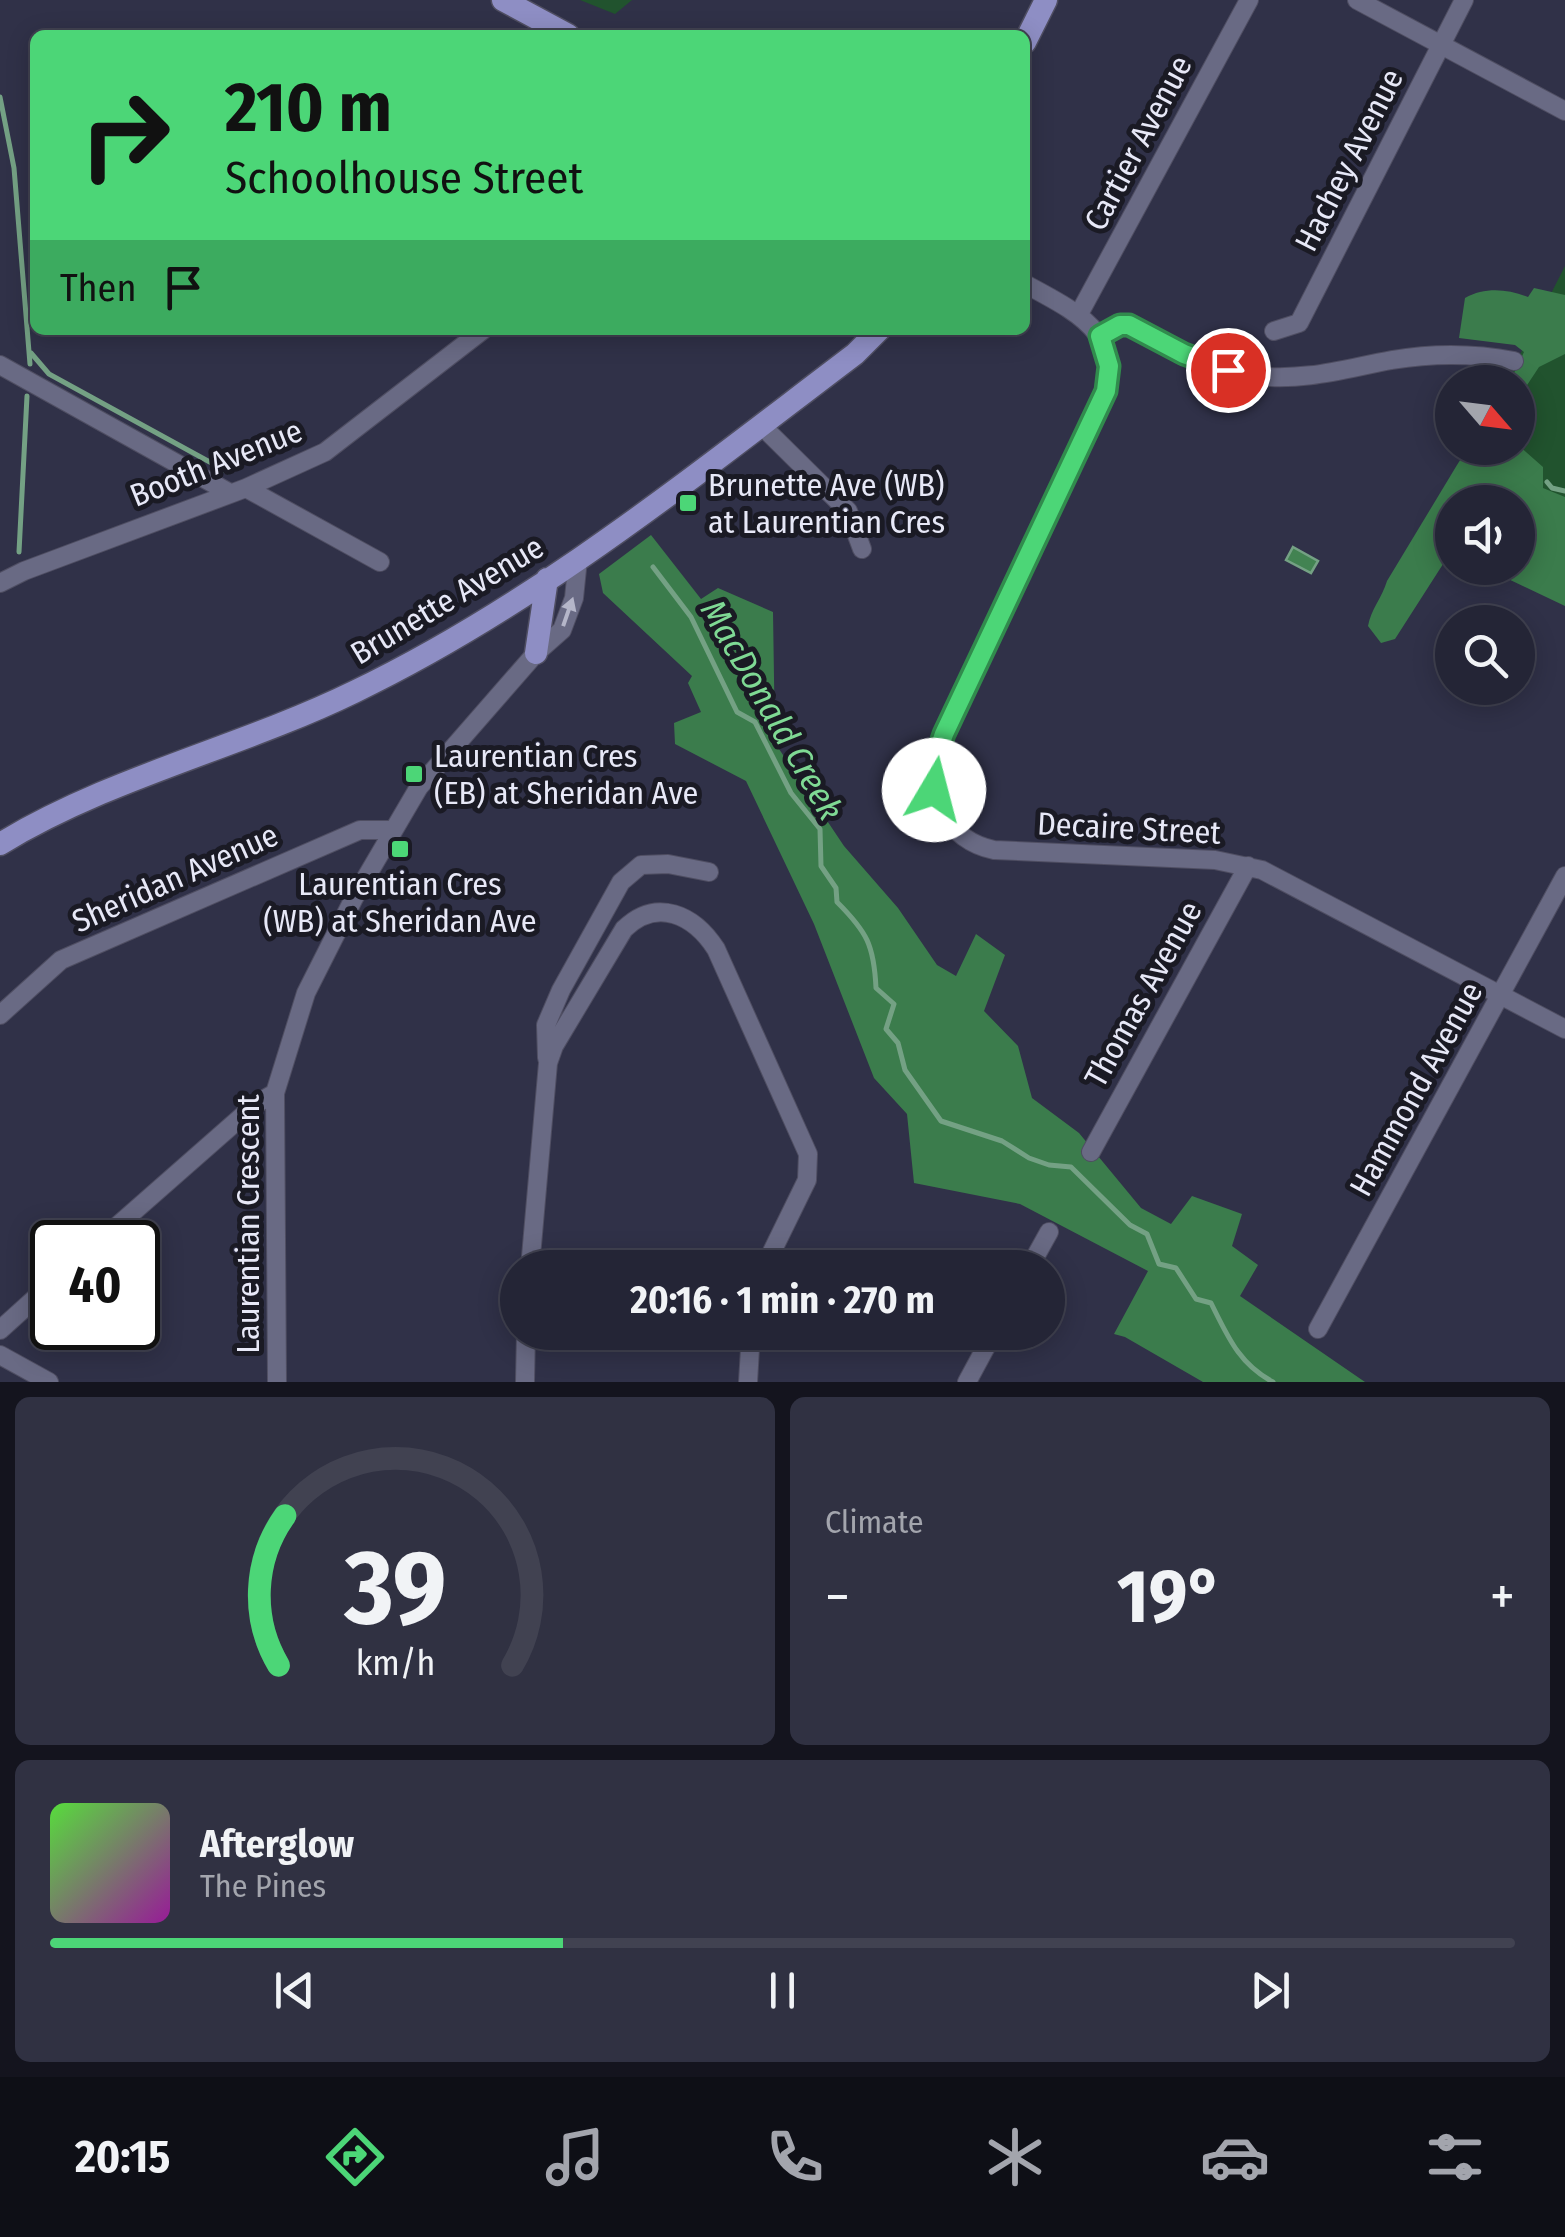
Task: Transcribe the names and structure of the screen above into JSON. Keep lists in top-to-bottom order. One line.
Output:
{"streets":{"main road":["Brunette Avenue"],"street":["Cartier Avenue","Hachey Avenue","Booth Avenue","Decaire Street","Sheridan Avenue","Thomas Avenue","Hammond Avenue","Laurentian Crescent"]},"crossings":[["Brunette Avenue","Laurentian Crescent"],["Decaire Street","Thomas Avenue"],["Decaire Street","Hammond Avenue"],["Sheridan Avenue","Laurentian Crescent"]],"water":["MacDonald Creek"],"places":{"transit":["Brunette Ave (WB) at Laurentian Cres","Laurentian Cres (EB) at Sheridan Ave","Laurentian Cres (WB) at Sheridan Ave"]},"north":"bottom right","page":{"turn":["210 m","Schoolhouse Street"],"then":"Then","limit":"40","trip":"20:16 · 1 min · 270 m","tile":"Climate","heat":["−","19°","+"],"song":["Afterglow","The Pines"],"tabs":"20:15","gauge":["39","km/h"]}}
